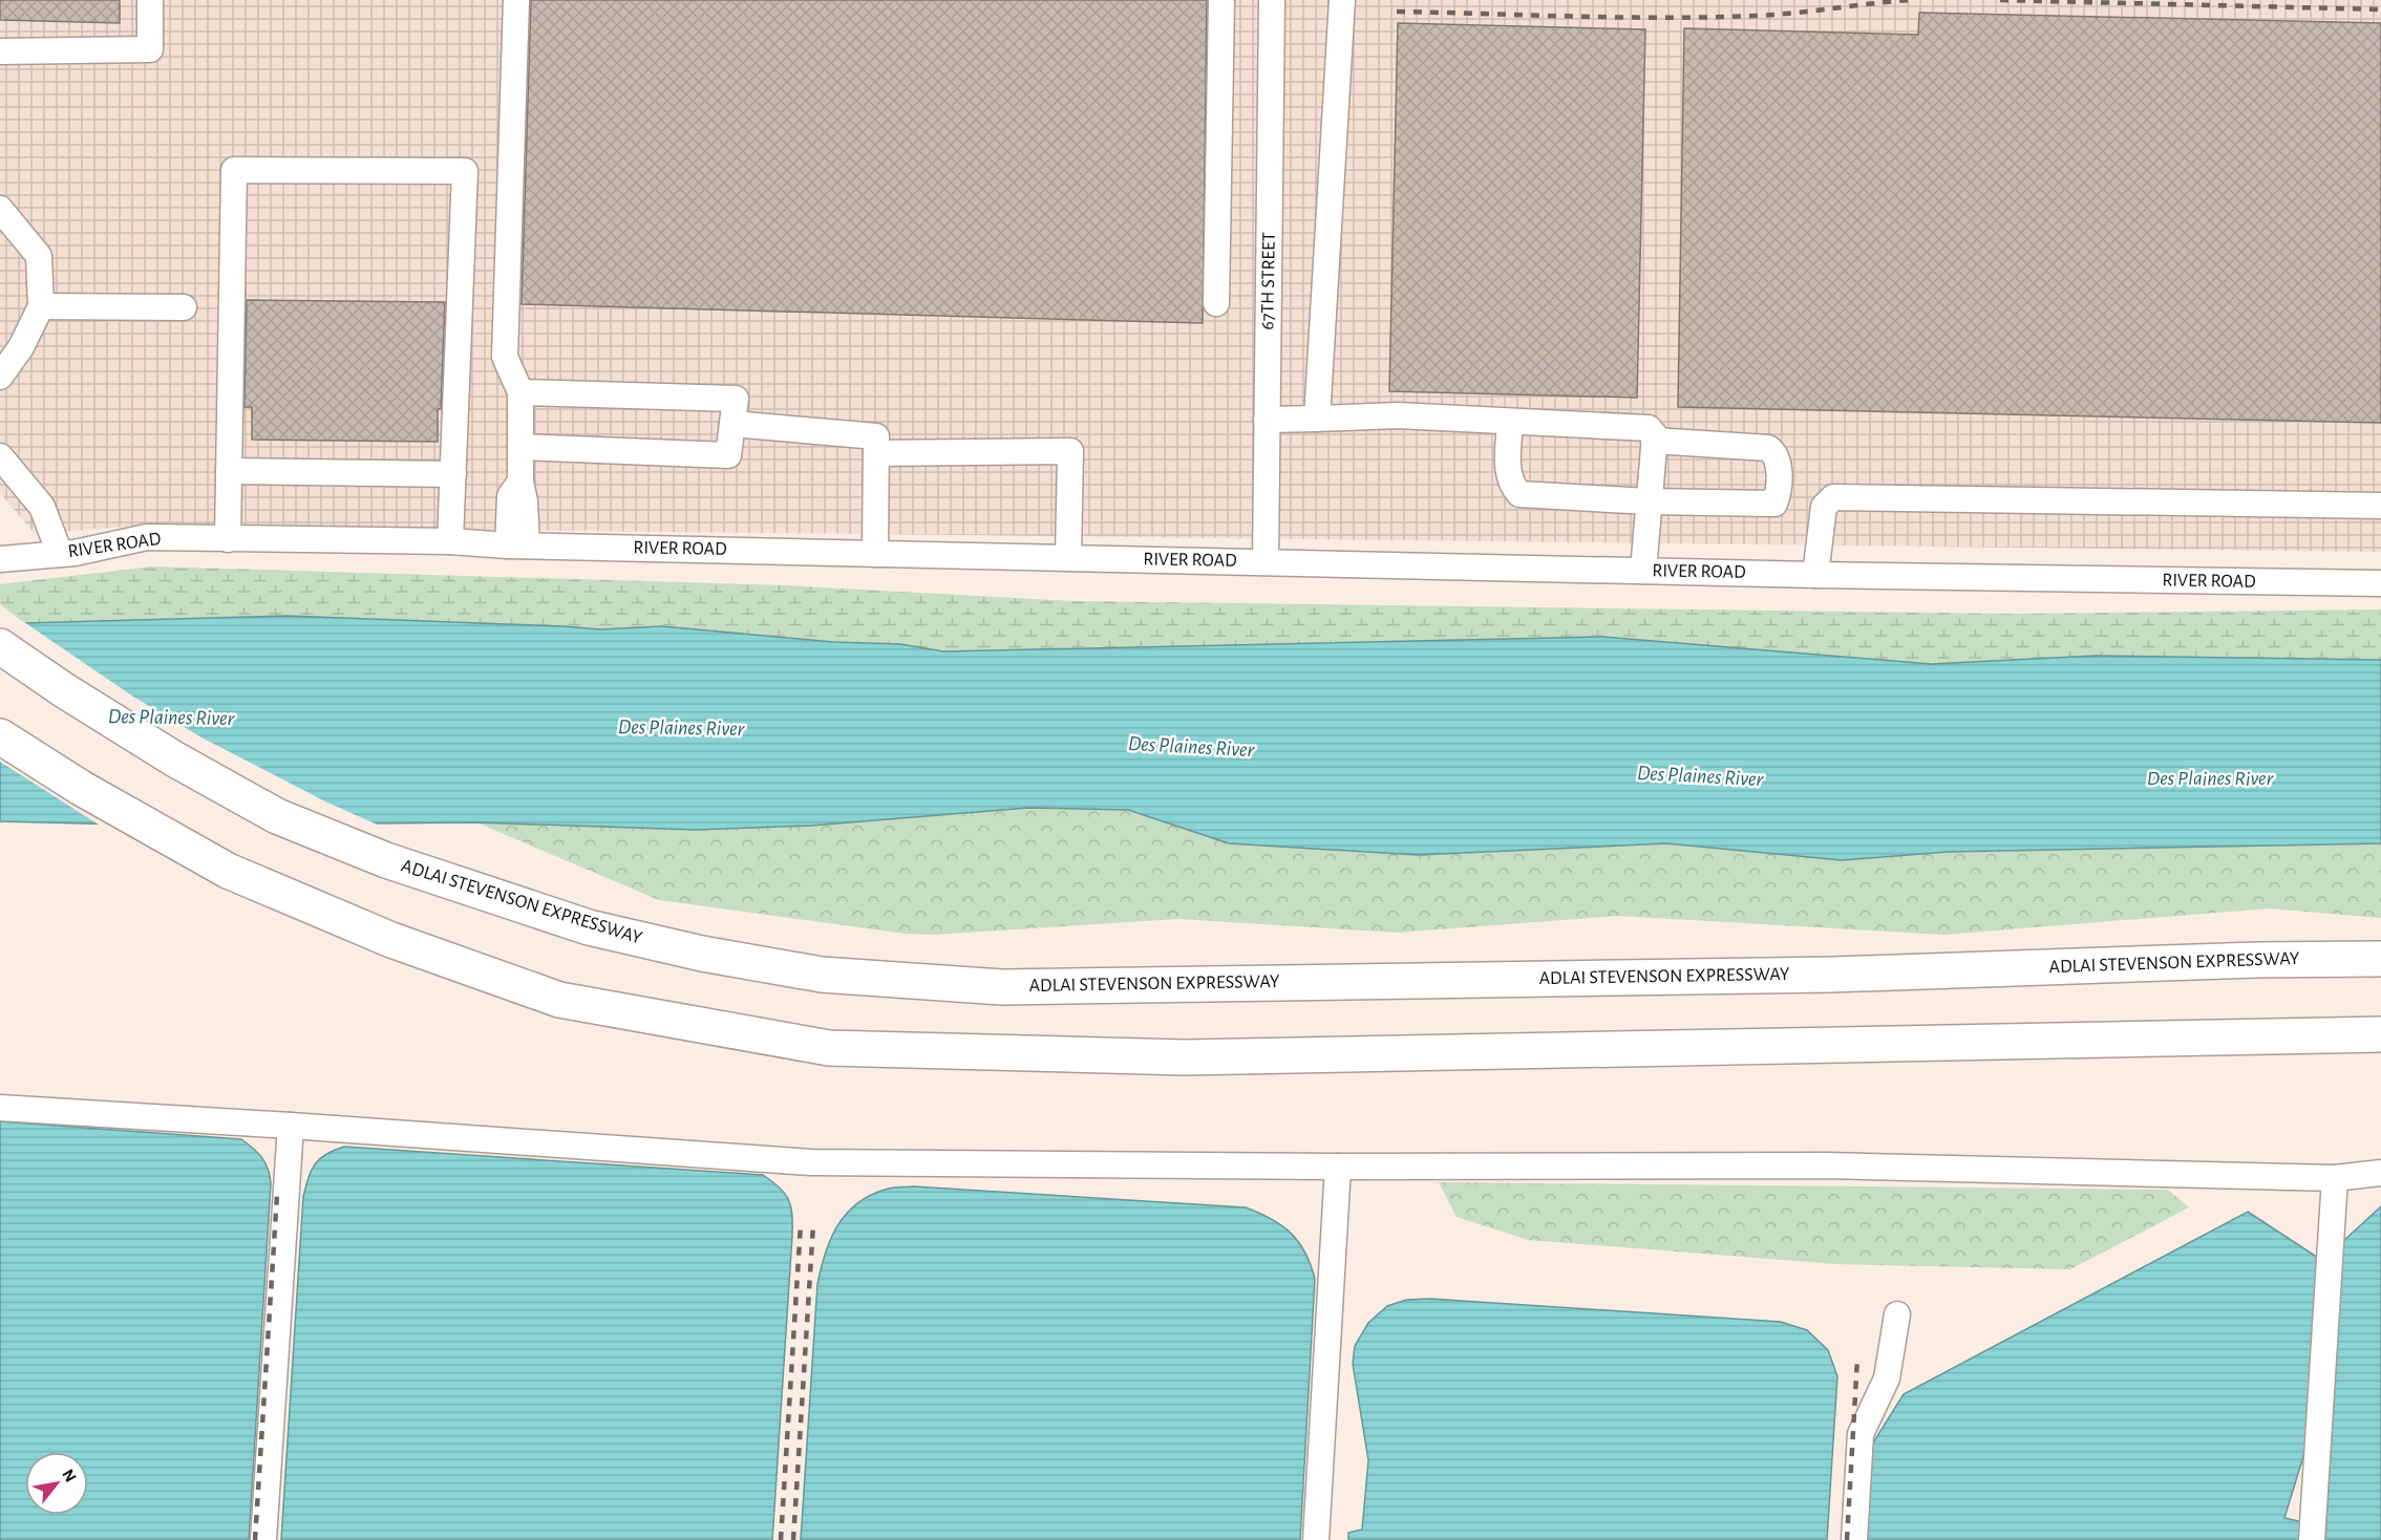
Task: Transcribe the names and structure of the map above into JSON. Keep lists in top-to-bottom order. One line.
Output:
{"streets":{"highway":["ADLAI STEVENSON EXPRESSWAY"],"street":["67TH STREET","RIVER ROAD"]},"crossings":[["67TH STREET","RIVER ROAD"]],"water":["Des Plaines River"],"north":"top right"}
